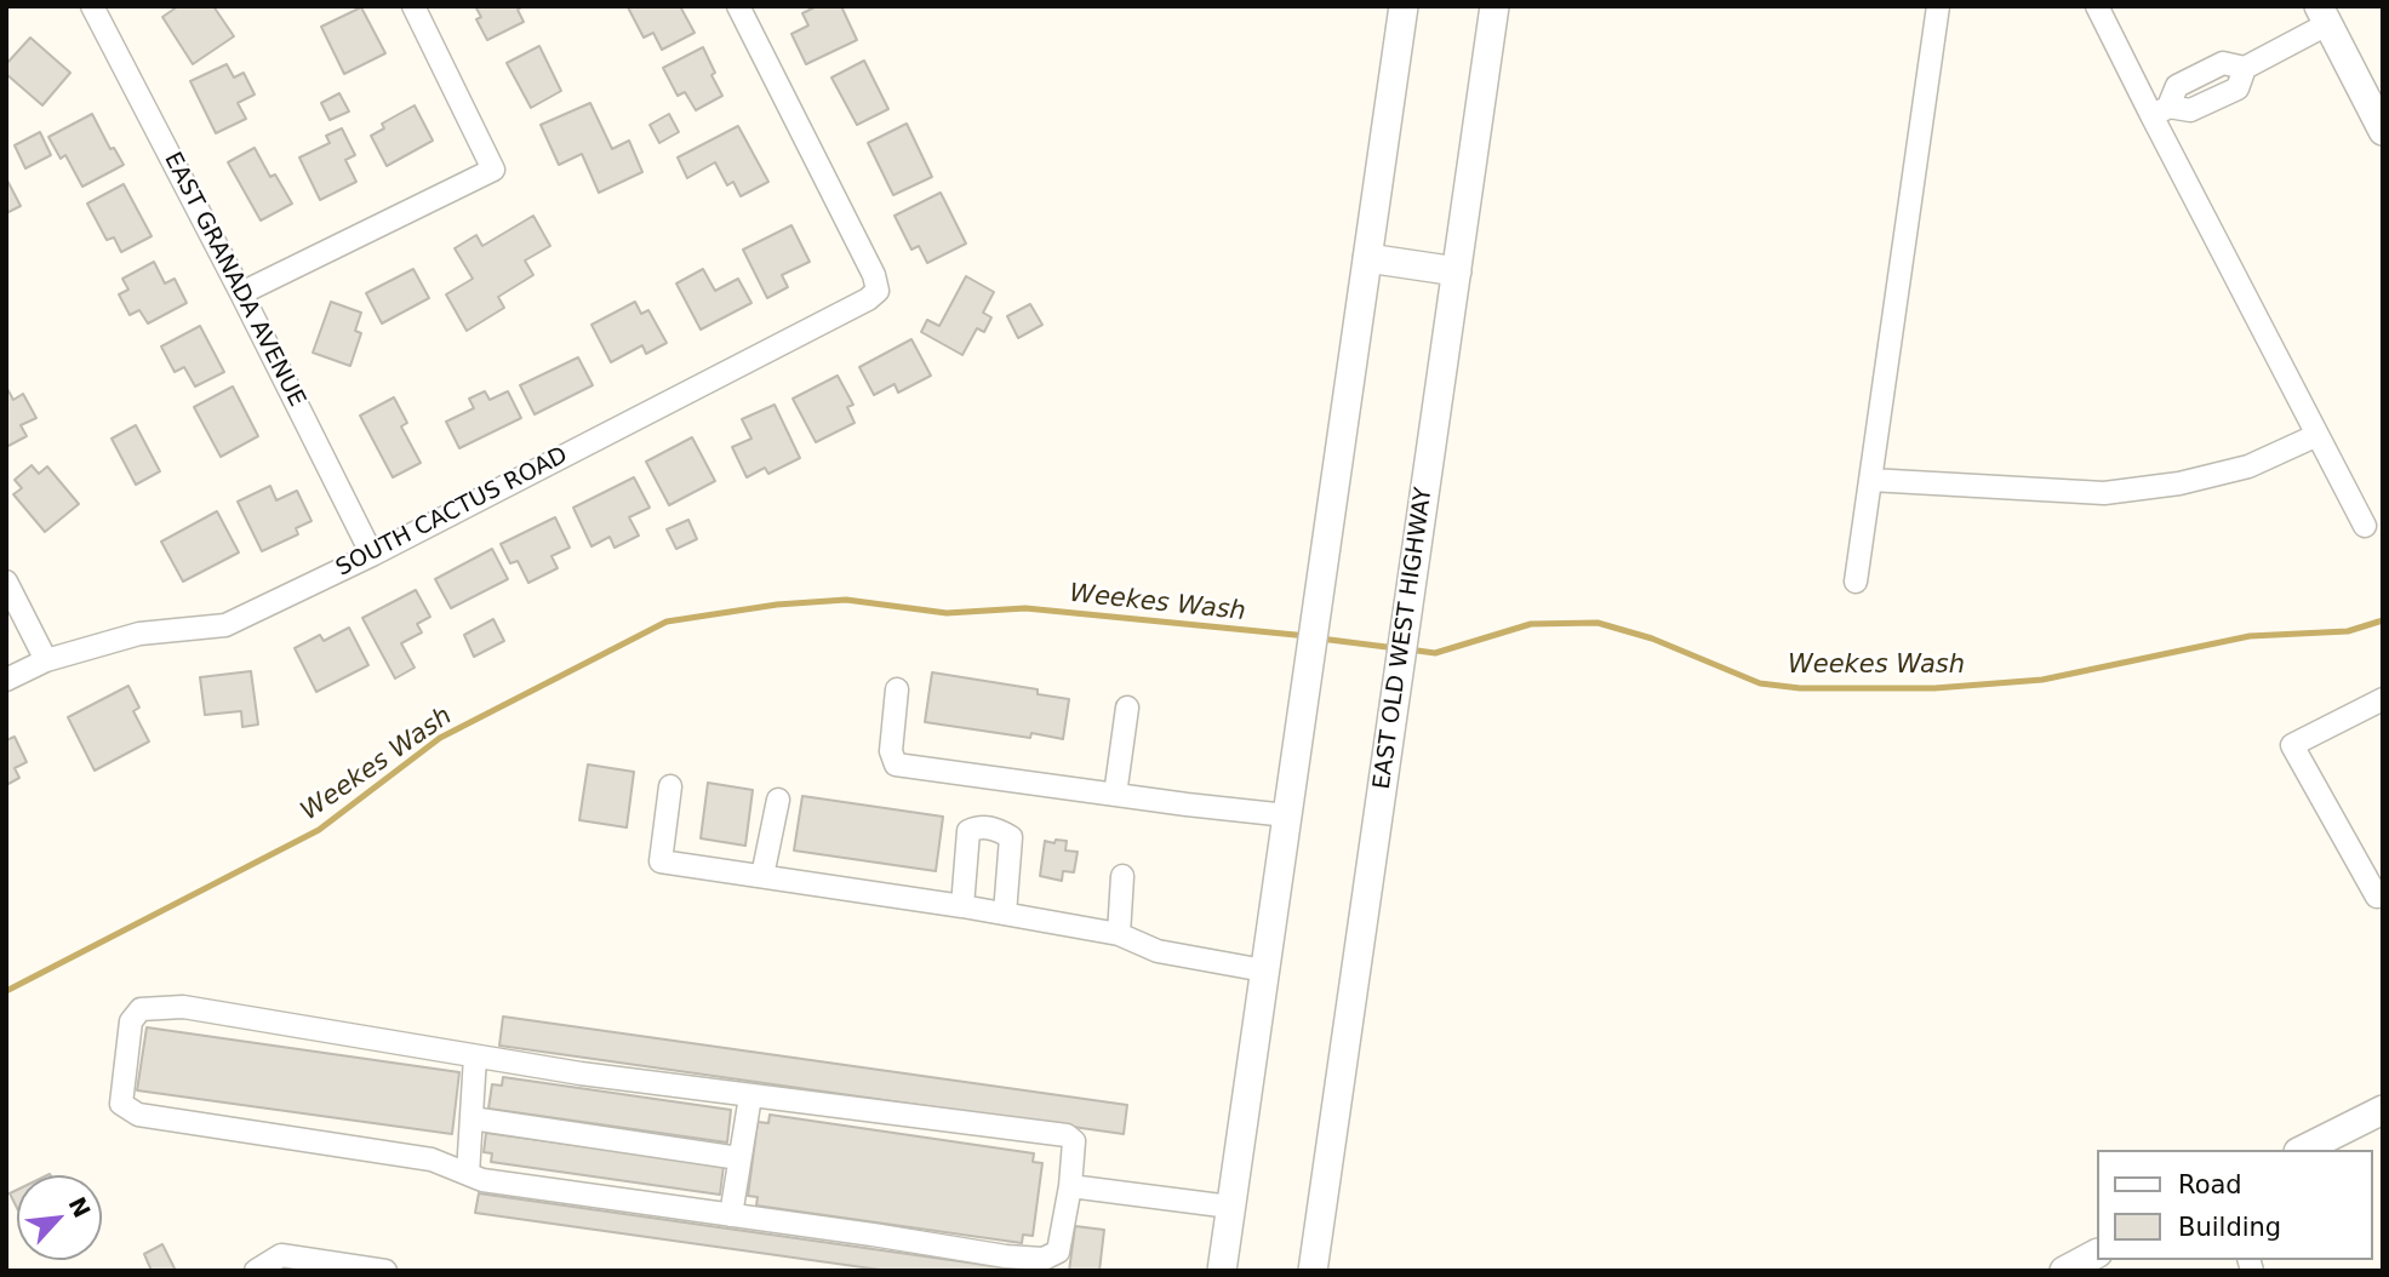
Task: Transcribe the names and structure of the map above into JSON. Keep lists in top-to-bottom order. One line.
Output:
{"streets":{"main road":["EAST OLD WEST HIGHWAY"],"street":["EAST GRANADA AVENUE","SOUTH CACTUS ROAD"]},"crossings":[["EAST GRANADA AVENUE","SOUTH CACTUS ROAD"]],"water":["Weekes Wash"],"legend":["Road","Building"],"north":"top right"}
